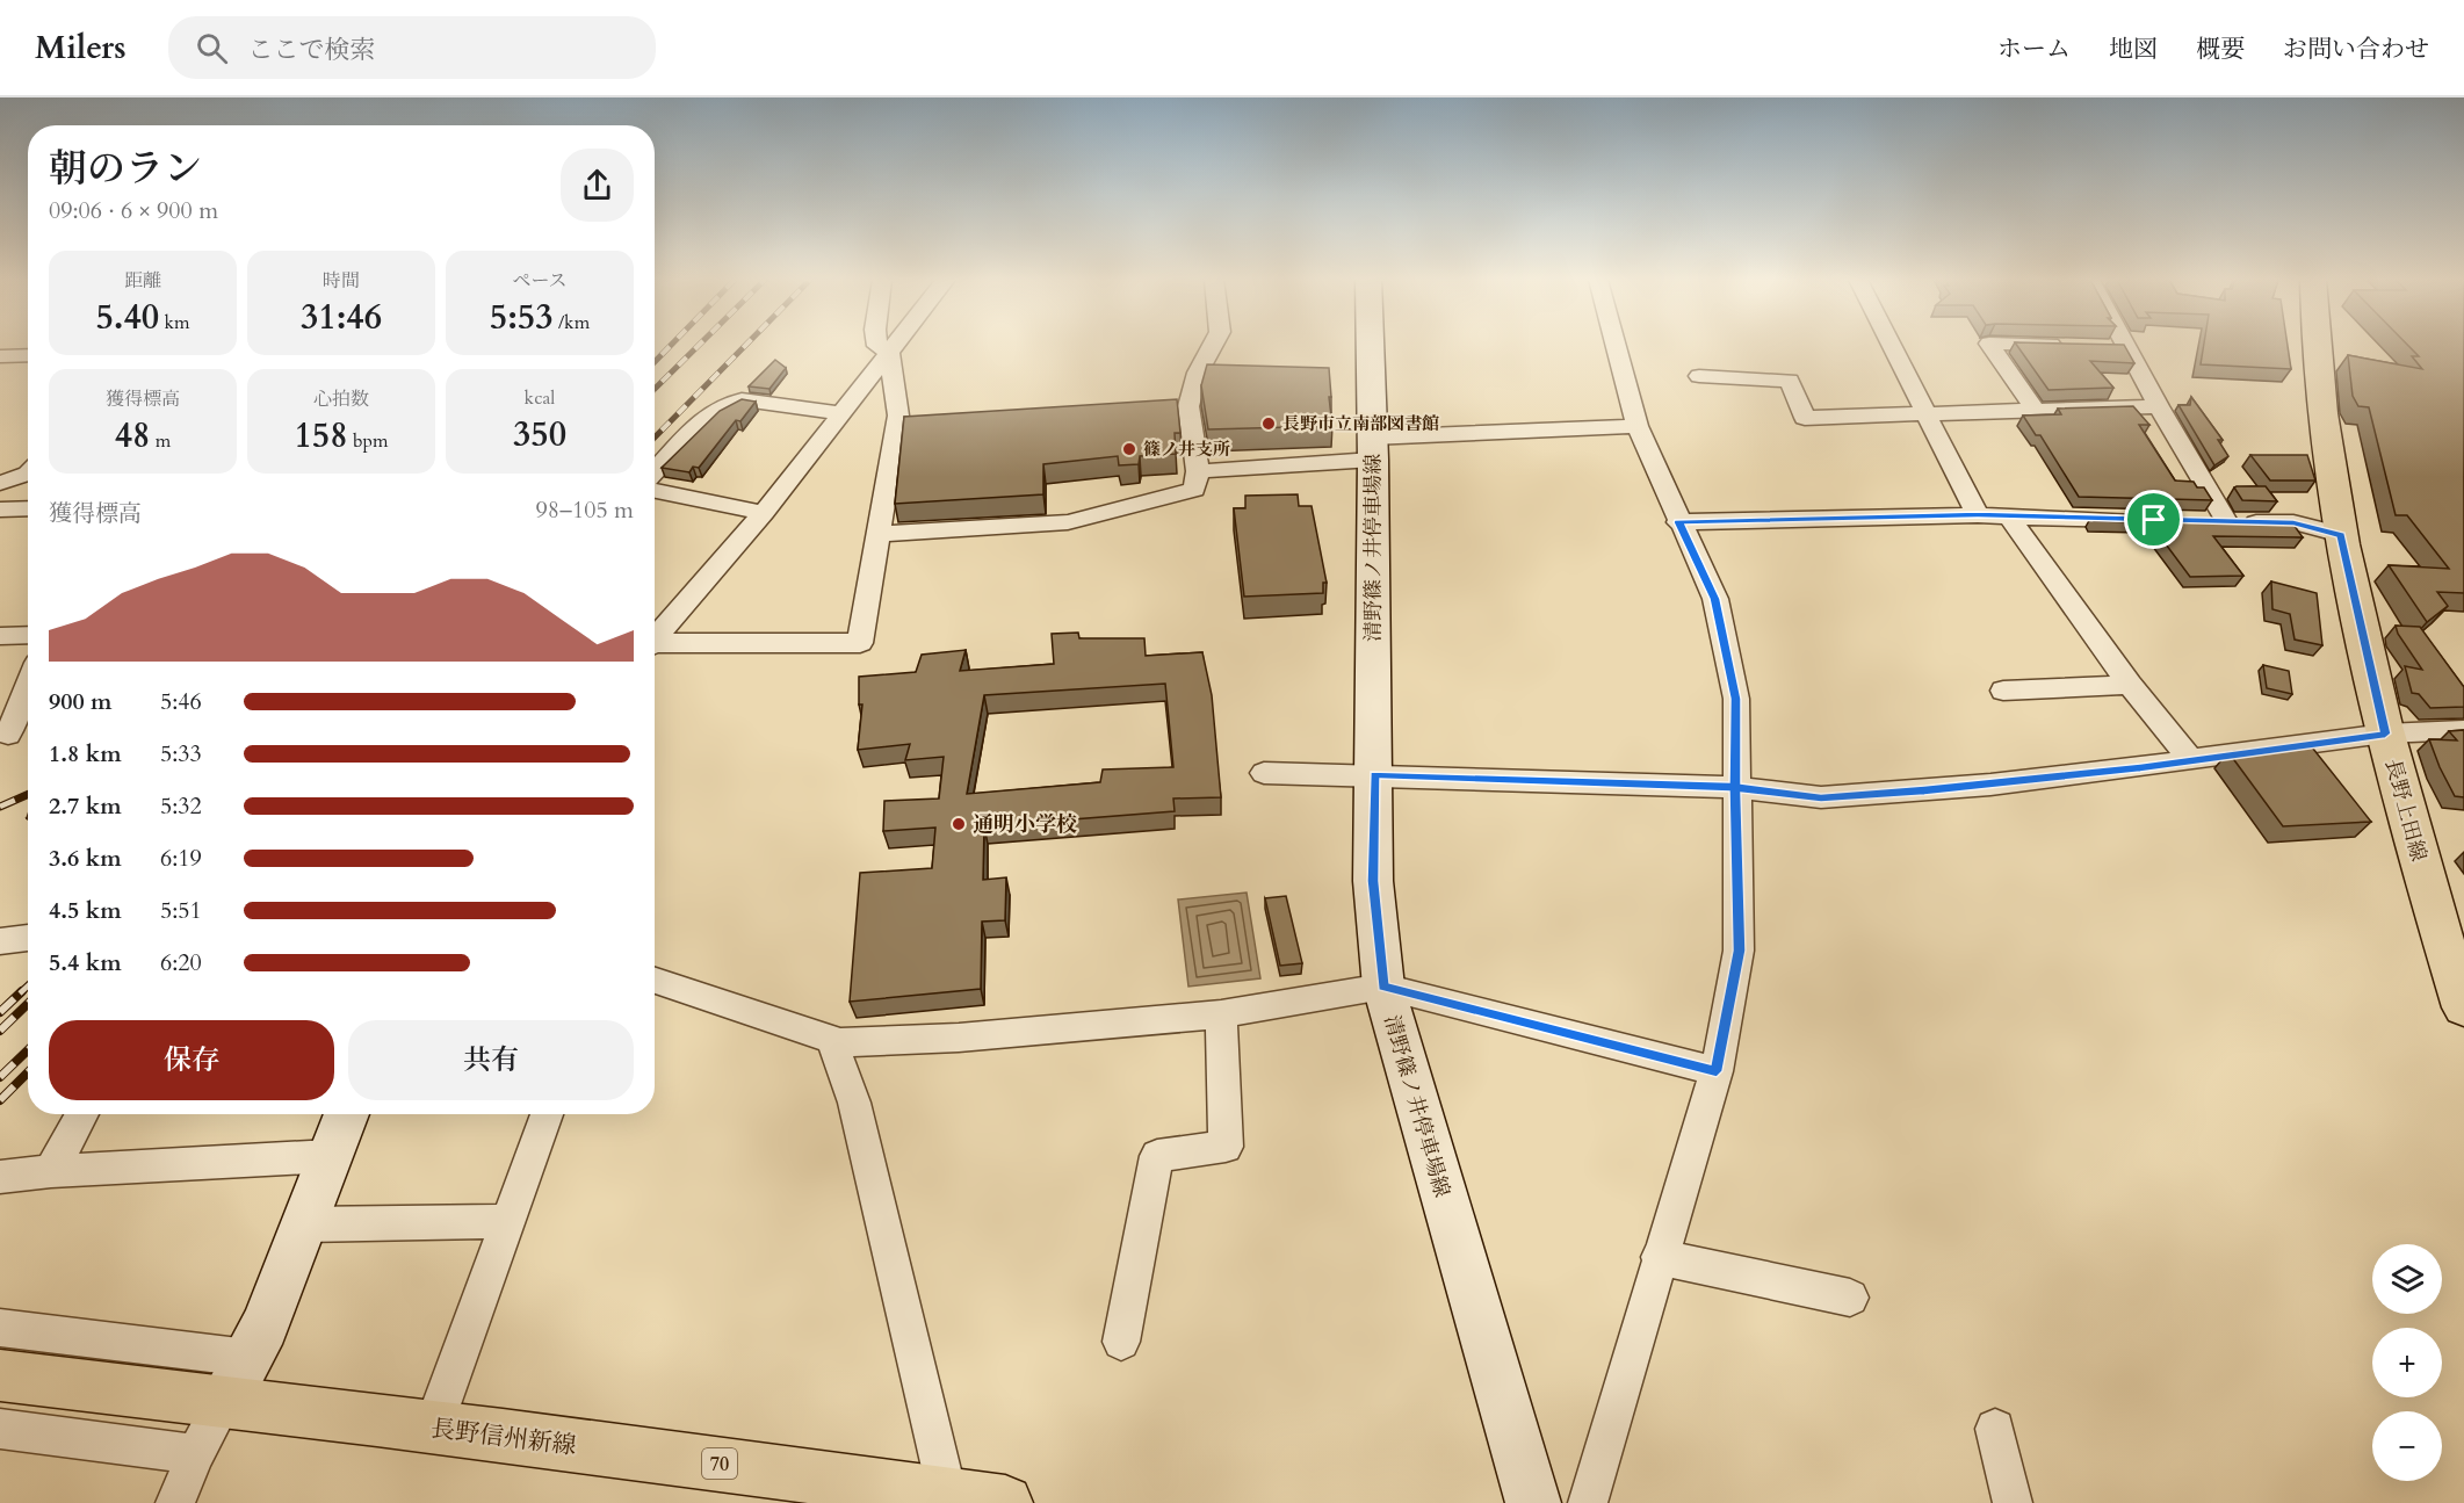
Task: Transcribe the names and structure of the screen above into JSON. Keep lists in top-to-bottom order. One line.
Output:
{"streets":{"main road":["清野篠ノ井停車場線","長野上田線","長野信州新線","70"]},"places":["長野市立南部図書館","篠ノ井支所","通明小学校"],"page":{"header":"Milers","search":"ここで検索","nav":["ホーム","地図","概要","お問い合わせ"],"heading":["朝のラン","09:06 · 6 × 900 m"],"stats":[["距離","5.40 km"],["時間","31:46"],["ペース","5:53 /km"],["獲得標高","48 m"],["心拍数","158 bpm"],["kcal","350"]],"chart":["獲得標高","98–105 m"],"list":[{"name":"900 m","note":"5:46"},{"name":"1.8 km","note":"5:33"},{"name":"2.7 km","note":"5:32"},{"name":"3.6 km","note":"6:19"},{"name":"4.5 km","note":"5:51"},{"name":"5.4 km","note":"6:20"}],"buttons":["保存","共有"],"map_buttons":["+","−"]}}
